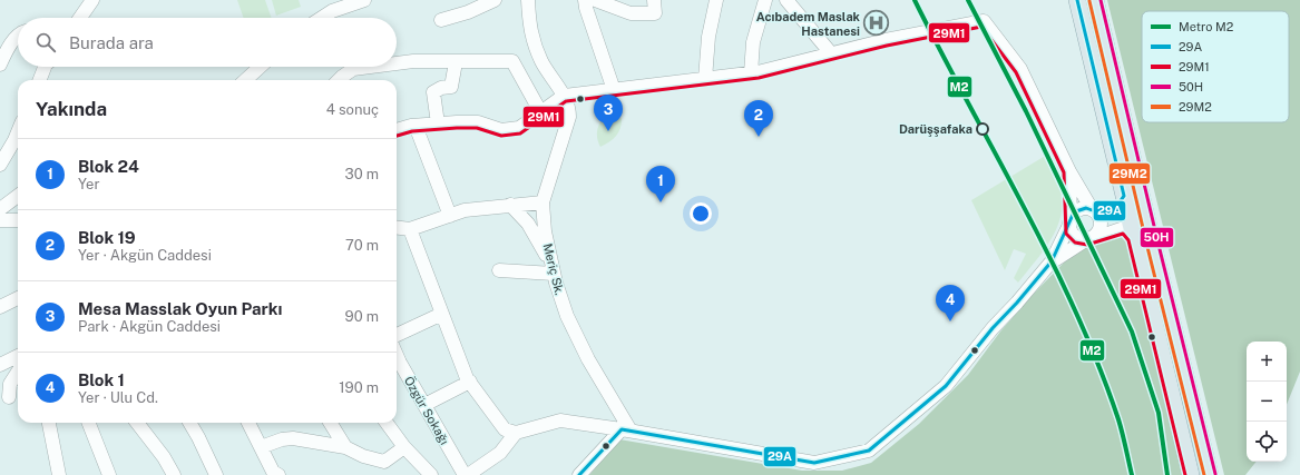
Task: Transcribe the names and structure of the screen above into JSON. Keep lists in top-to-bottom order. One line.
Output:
{"streets":{"street":["Meriç Sk.","Özgür Sokağı"]},"places":{"hospital":["Acıbadem Maslak Hastanesi"],"other":["Darüşşafaka"]},"lines":["metro line M2","transit line 29A","transit line 50H","transit line 29M2","transit line 29M1"],"legend":["Metro M2","29A","29M1","50H","29M2"],"page":{"search":"Burada ara","heading":["Yakında","4 sonuç"],"pins":["3","2","1","4"],"list":[{"mark":"1","name":"Blok 24","note":"Yer","value":"30 m"},{"mark":"2","name":"Blok 19","note":"Yer · Akgün Caddesi","value":"70 m"},{"mark":"3","name":"Mesa Masslak Oyun Parkı","note":"Park · Akgün Caddesi","value":"90 m"},{"mark":"4","name":"Blok 1","note":"Yer · Ulu Cd.","value":"190 m"}],"map_buttons":["+","−"]}}
